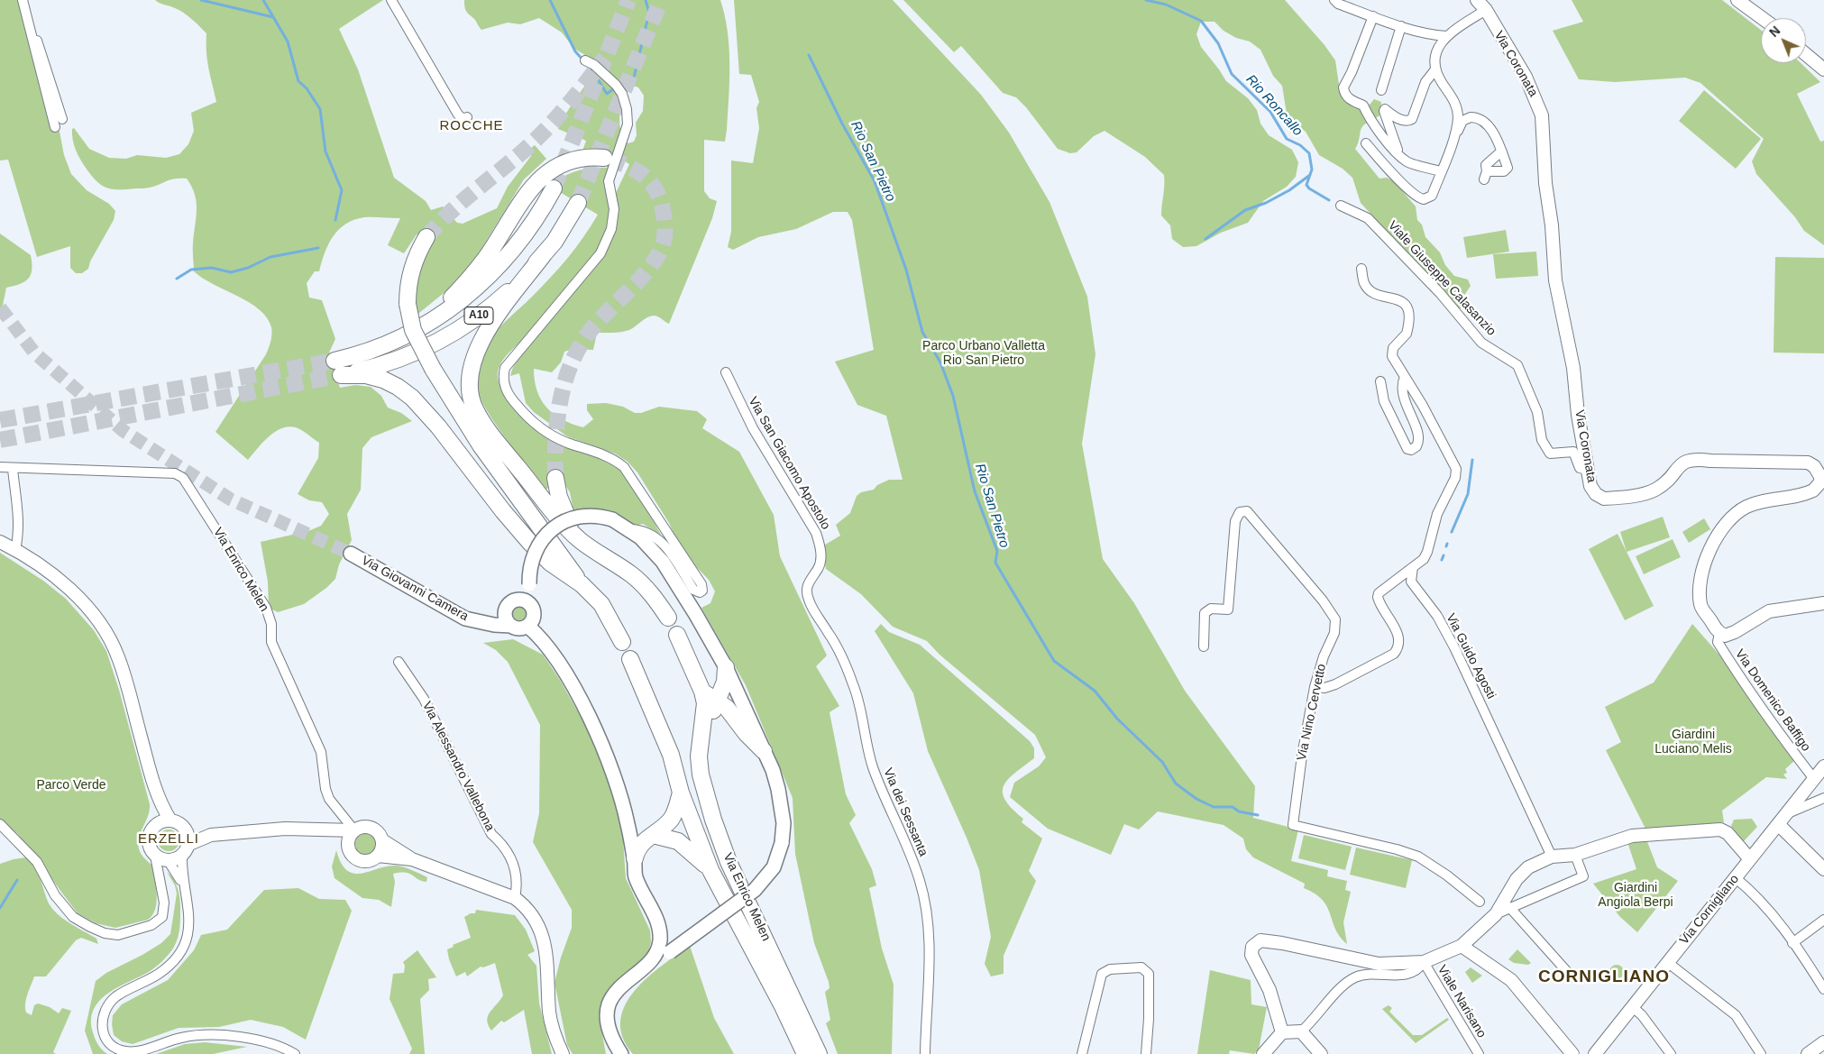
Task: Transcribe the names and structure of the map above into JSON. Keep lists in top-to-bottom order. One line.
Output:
{"streets":{"highway":["A10","Via Enrico Melen"],"main road":["Via Giovanni Camera"],"street":["Via Coronata","Viale Giuseppe Calasanzio","Via San Giacomo Apostolo","Via Guido Agosti","Via Domenico Baffigo","Via Nino Cervetto","Via Alessandro Vallebona","Via dei Sessanta","Via Cornigliano","Viale Narisano"]},"crossings":[["Via Coronata","Viale Giuseppe Calasanzio"],["Via Coronata","Via Domenico Baffigo"],["Via San Giacomo Apostolo","Via dei Sessanta"],["Via Domenico Baffigo","Via Cornigliano"]],"districts":["ROCCHE","ERZELLI","CORNIGLIANO"],"water":["Rio Roncallo","Rio San Pietro"],"parks":["Parco Urbano Valletta Rio San Pietro","Giardini Luciano Melis","Parco Verde","Giardini Angiola Berpi"],"north":"top left"}
